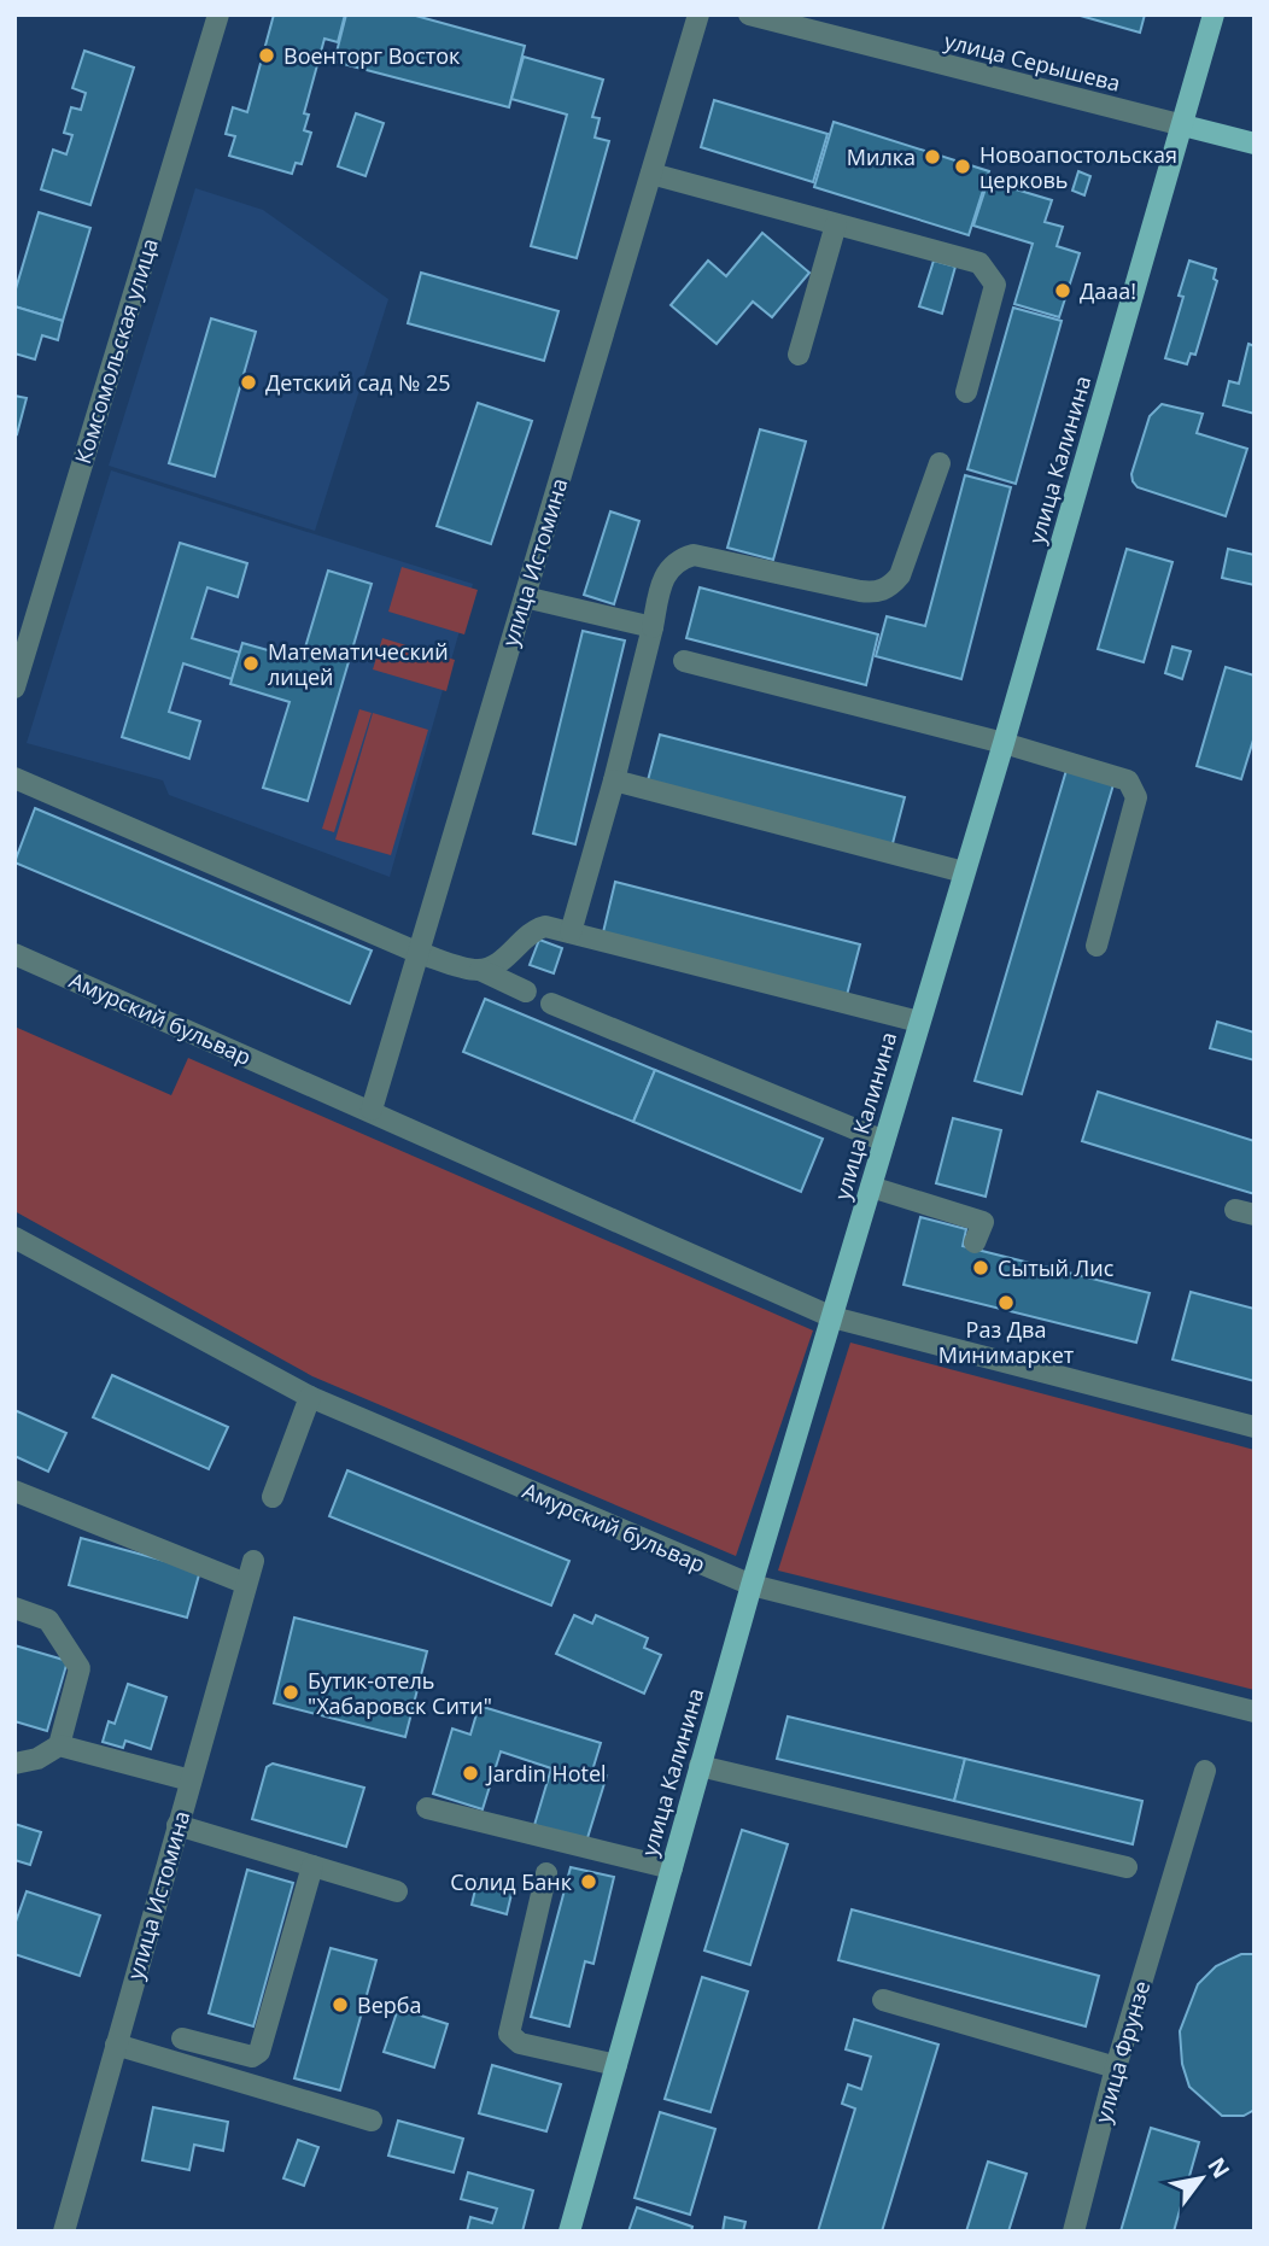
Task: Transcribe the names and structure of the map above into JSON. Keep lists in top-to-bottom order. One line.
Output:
{"streets":{"main road":["улица Серышева","улица Калинина"],"street":["Комсомольская улица","улица Истомина","Амурский бульвар","улица Фрунзе"]},"crossings":[["улица Серышева","улица Калинина"],["улица Калинина","Амурский бульвар"],["улица Истомина","Амурский бульвар"]],"places":["Военторг Восток","Милка","Новоапостольская церковь","Дааа!","Детский сад № 25","Математический лицей","Сытый Лис","Раз Два Минимаркет","Бутик-отель \"Хабаровск Сити\"","Jardin Hotel","Солид Банк","Верба"],"north":"top right"}
